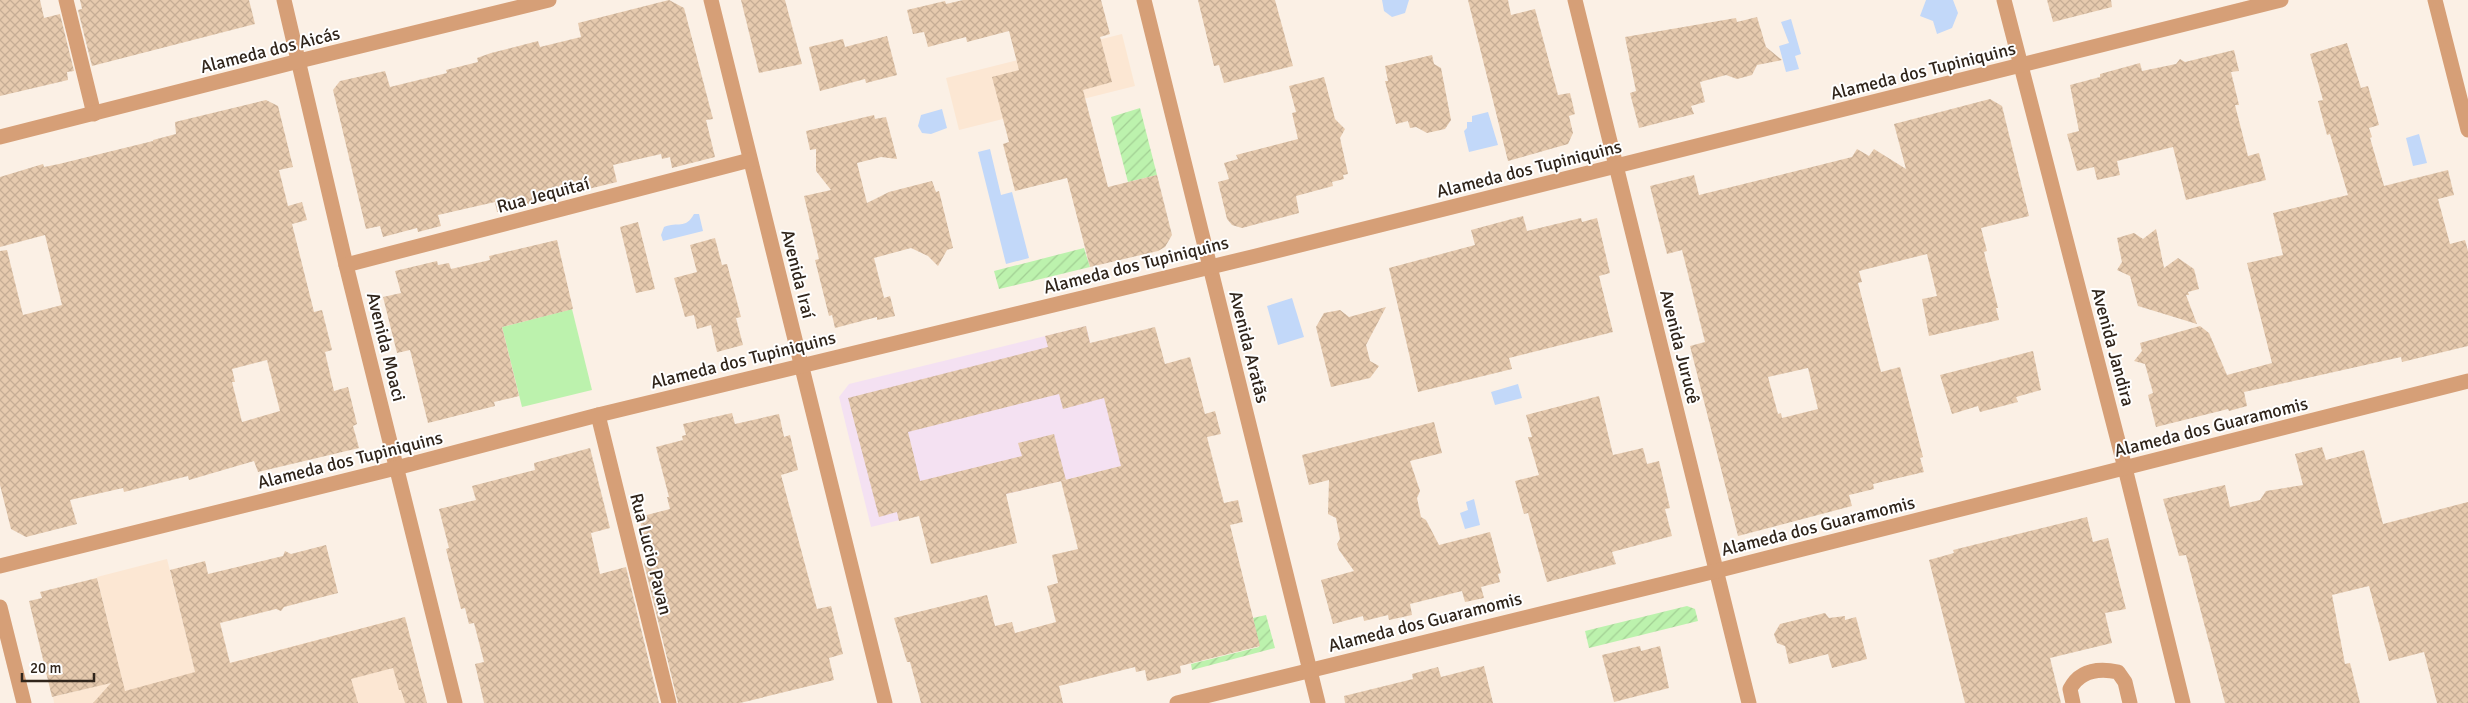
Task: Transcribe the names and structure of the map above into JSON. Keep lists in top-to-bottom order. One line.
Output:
{"streets":{"street":["Alameda dos Aicás","Alameda dos Tupiniquins","Rua Jequitaí","Avenida Iraí","Avenida Moaci","Avenida Aratãs","Avenida Jurucê","Avenida Jandira","Alameda dos Guaramomis","Rua Lucio Pavan"]},"crossings":[["Alameda dos Aicás","Avenida Moaci"],["Alameda dos Tupiniquins","Avenida Iraí"],["Alameda dos Tupiniquins","Avenida Moaci"],["Alameda dos Tupiniquins","Avenida Aratãs"],["Alameda dos Tupiniquins","Avenida Jurucê"],["Alameda dos Tupiniquins","Avenida Jandira"],["Alameda dos Tupiniquins","Rua Lucio Pavan"],["Rua Jequitaí","Avenida Iraí"],["Rua Jequitaí","Avenida Moaci"],["Avenida Aratãs","Alameda dos Guaramomis"],["Avenida Jurucê","Alameda dos Guaramomis"],["Avenida Jandira","Alameda dos Guaramomis"]],"scale_bar":"20 m"}
